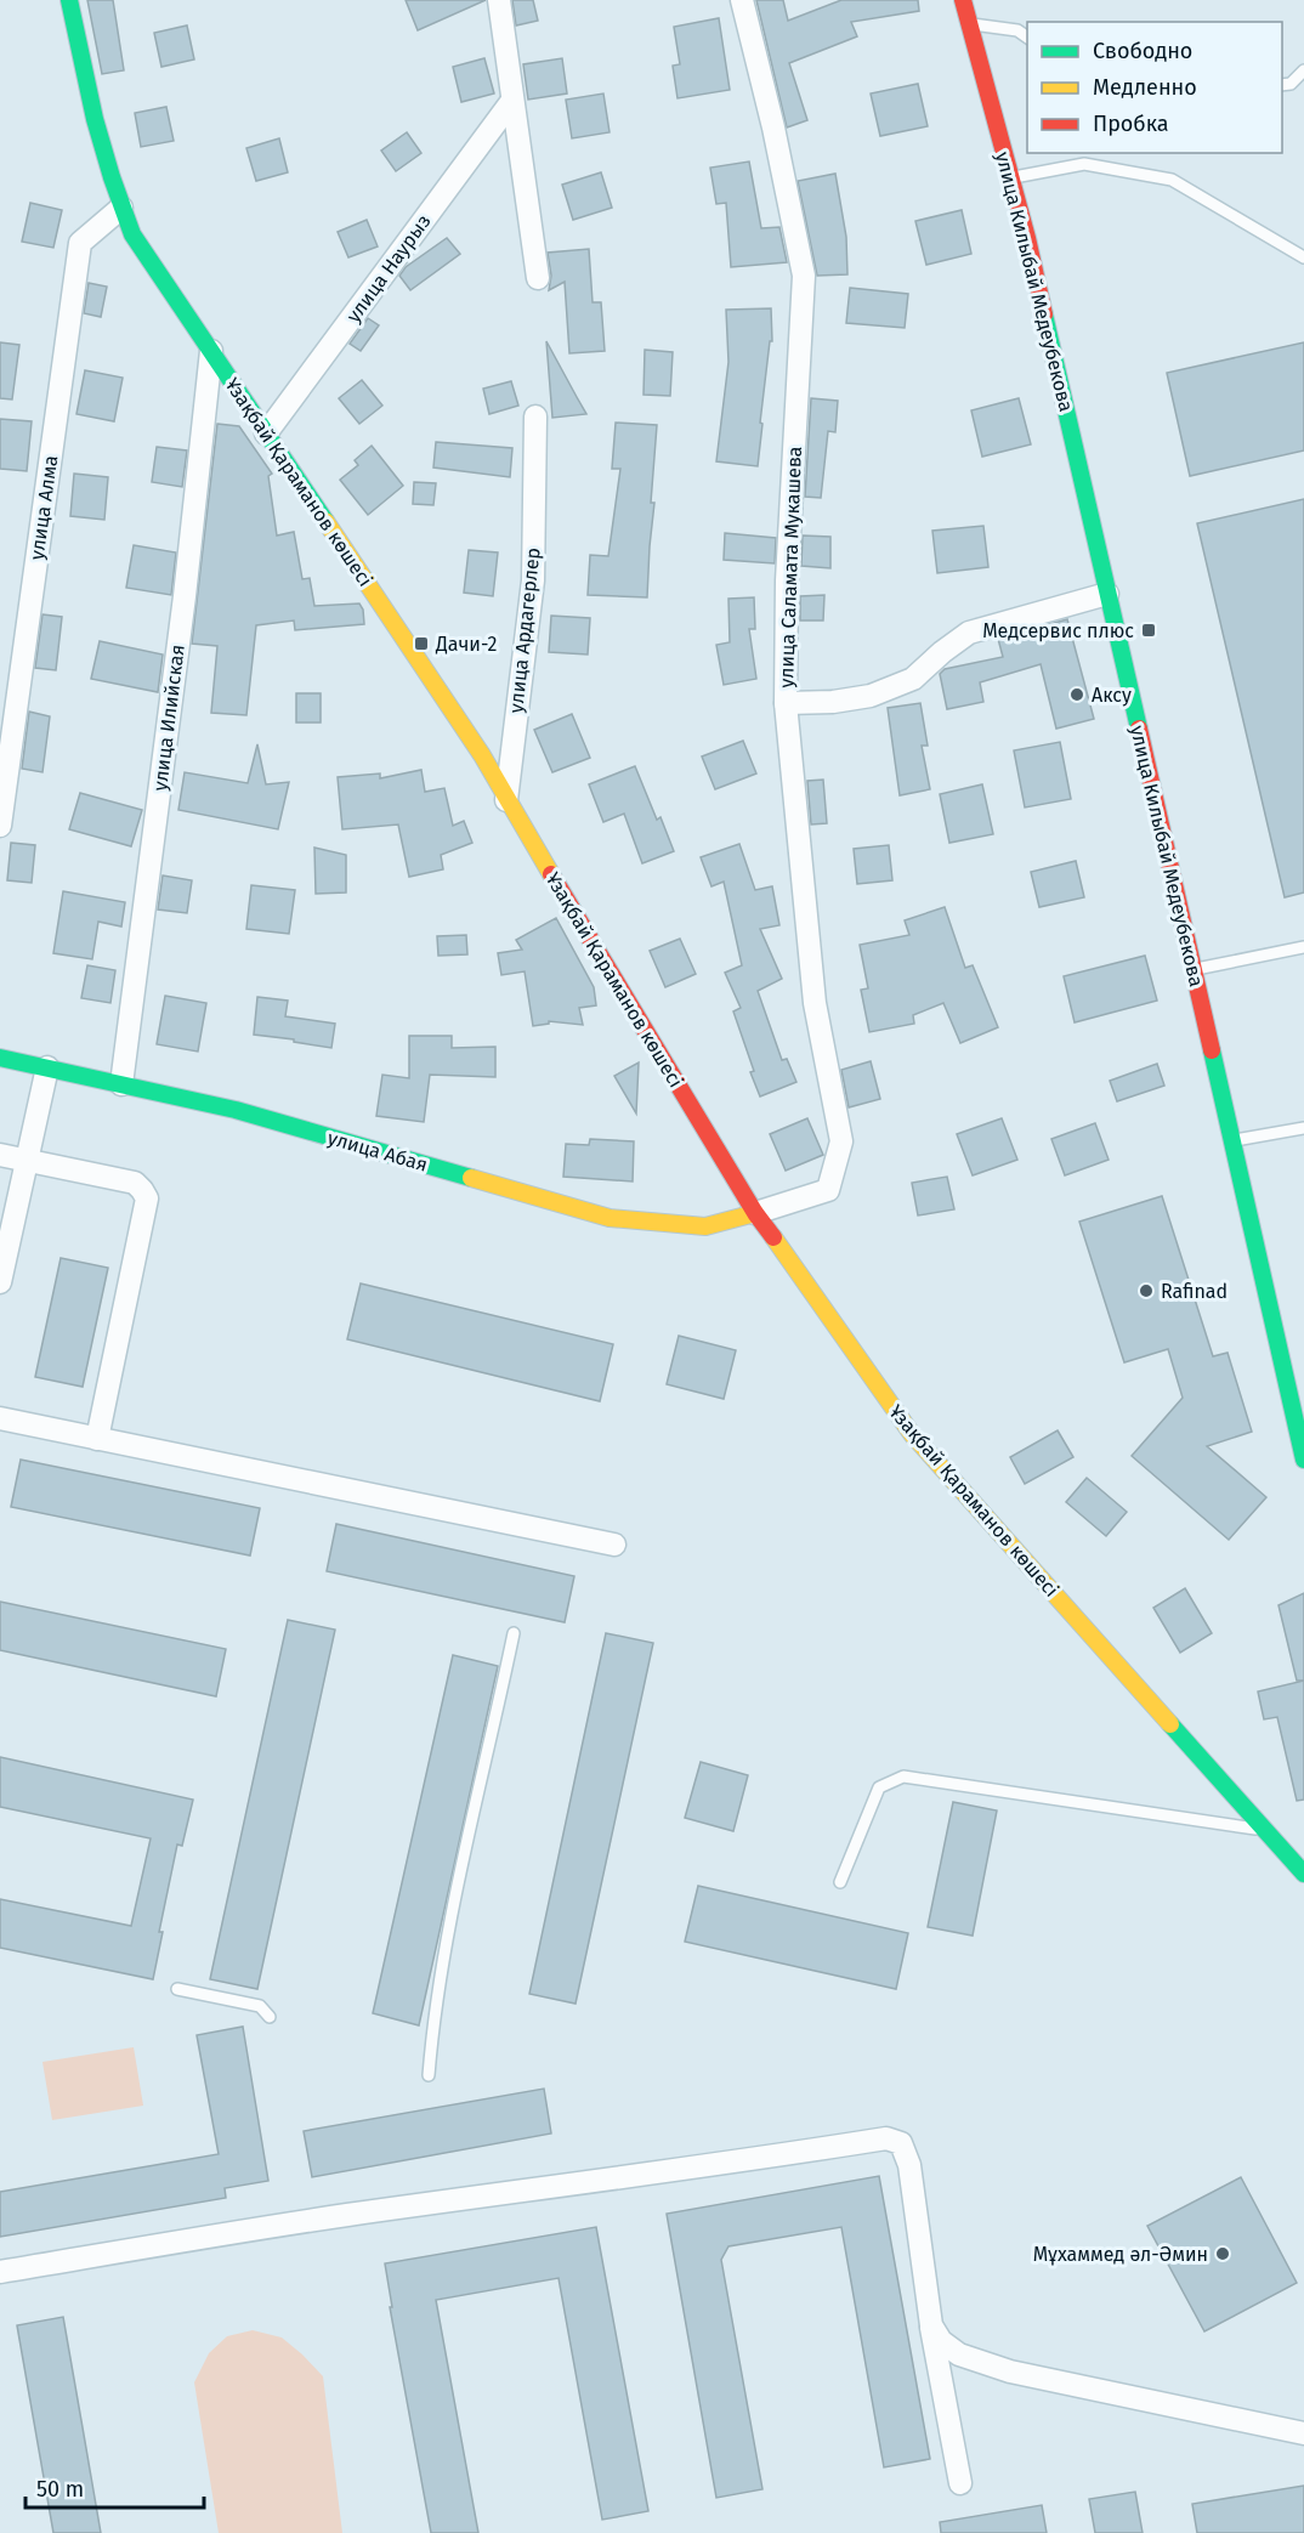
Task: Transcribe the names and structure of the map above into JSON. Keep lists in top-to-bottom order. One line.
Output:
{"streets":{"street":["улица Наурыз","улица Килыбай Медеубекова","Ұзақбай Қараманов көшесі","улица Алма","улица Саламата Мукашева","улица Ардагерлер","улица Илийская","улица Абая"]},"crossings":[["улица Наурыз","Ұзақбай Қараманов көшесі"],["Ұзақбай Қараманов көшесі","улица Алма"],["Ұзақбай Қараманов көшесі","улица Саламата Мукашева"],["Ұзақбай Қараманов көшесі","улица Ардагерлер"],["Ұзақбай Қараманов көшесі","улица Илийская"],["Ұзақбай Қараманов көшесі","улица Абая"],["улица Саламата Мукашева","улица Абая"],["улица Илийская","улица Абая"]],"places":{"transit":["Медсервис плюс","Дачи-2"],"other":["Аксу","Rafinad","Мұхаммед әл-Әмин"]},"legend":["Свободно","Медленно","Пробка"],"scale_bar":"50 m"}
